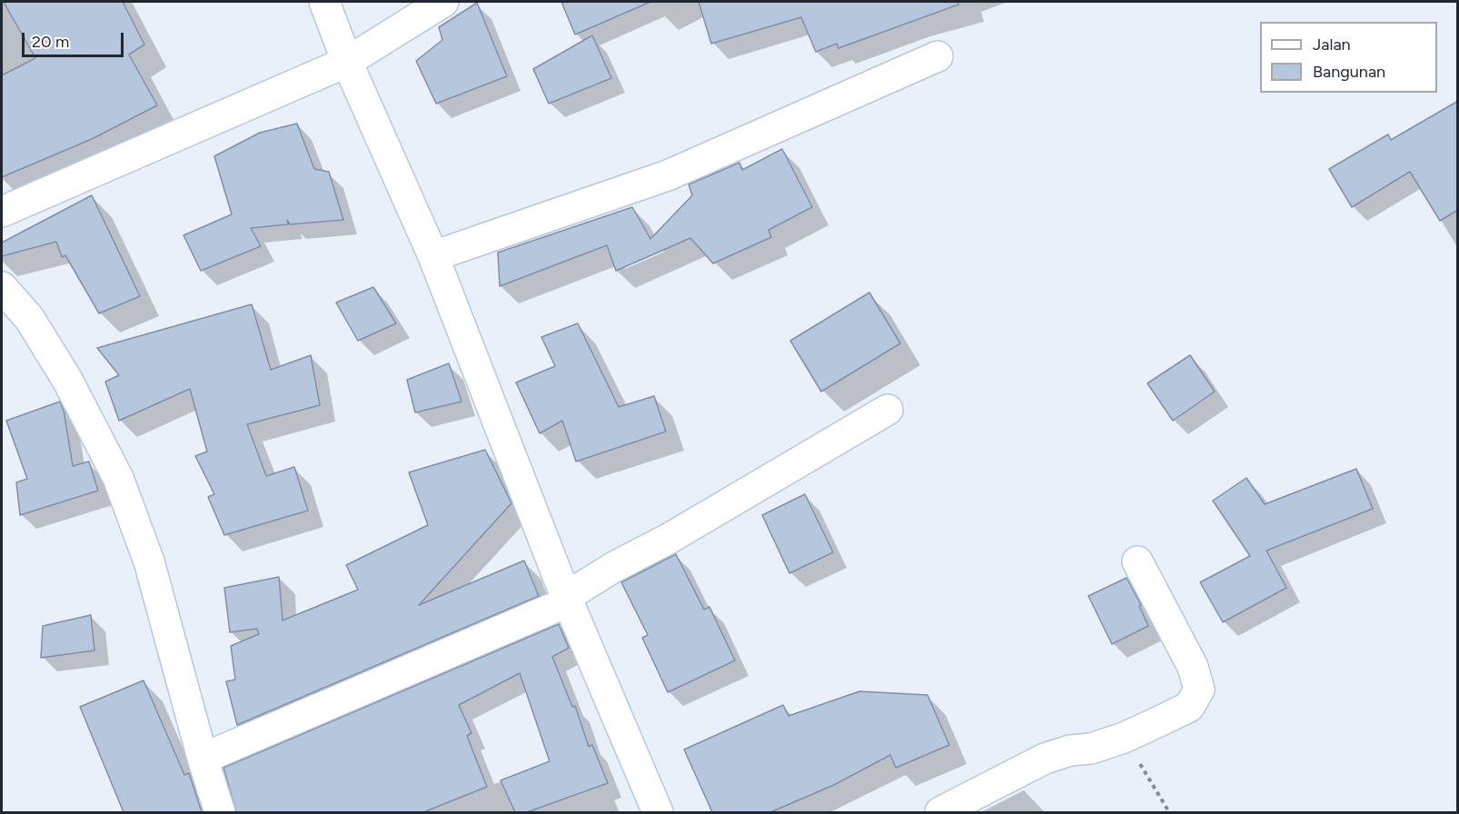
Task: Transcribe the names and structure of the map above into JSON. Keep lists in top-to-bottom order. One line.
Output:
{"legend":["Jalan","Bangunan"],"scale_bar":"20 m"}
